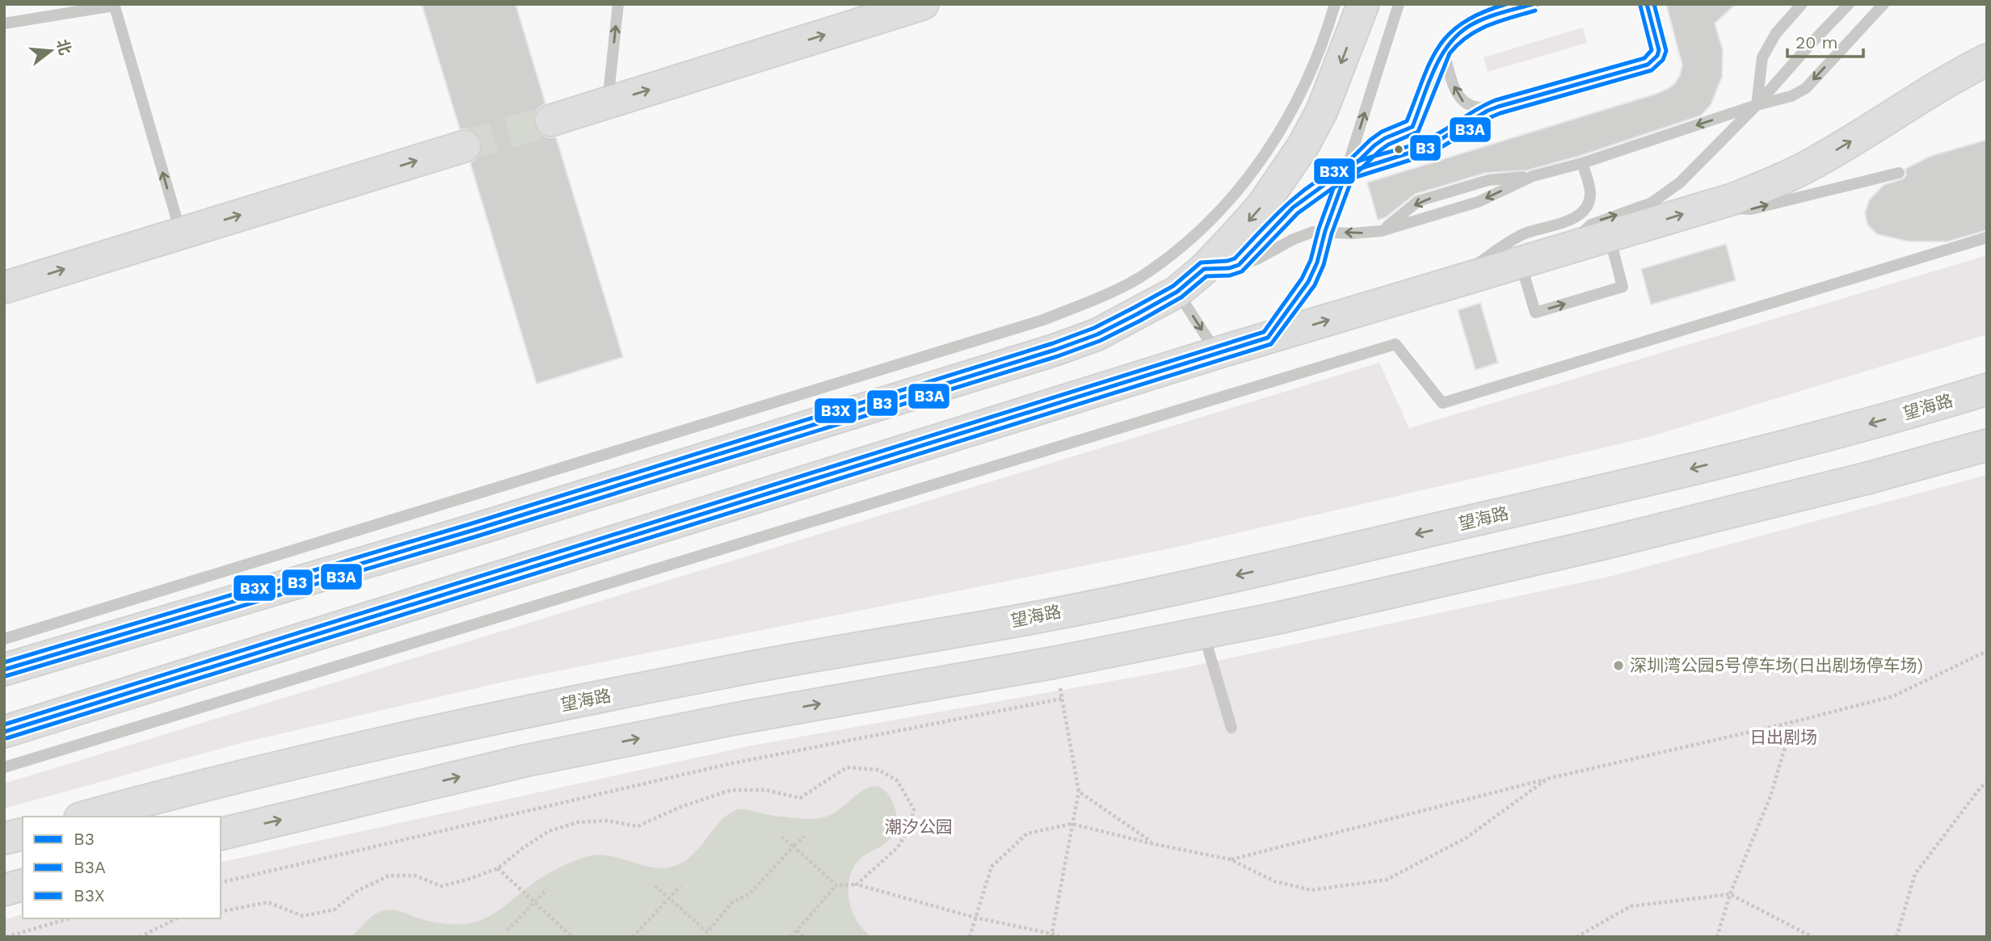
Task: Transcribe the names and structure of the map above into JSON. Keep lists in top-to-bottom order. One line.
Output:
{"streets":{"main road":["望海路"]},"parks":["日出剧场","潮汐公园"],"places":["深圳湾公园5号停车场(日出剧场停车场)"],"lines":["transit line B3","transit line B3A","transit line B3X"],"legend":["B3","B3A","B3X"],"scale_bar":"20 m","north":"right"}
